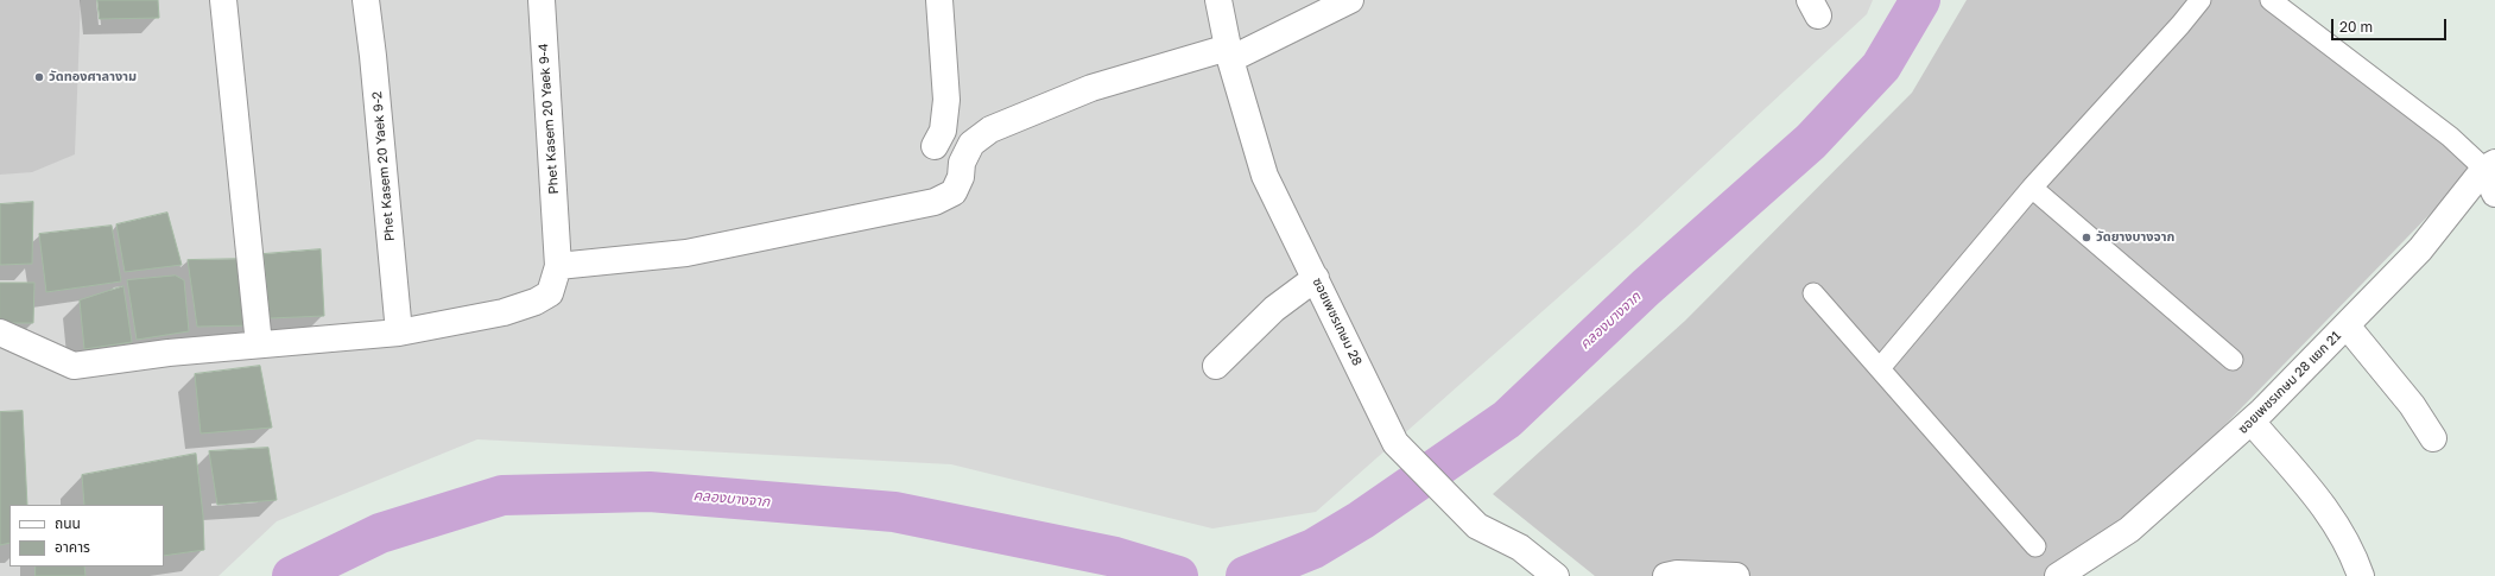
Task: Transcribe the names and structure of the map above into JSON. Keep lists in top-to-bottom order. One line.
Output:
{"streets":{"street":["Phet Kasem 20 Yaek 9-4","Phet Kasem 20 Yaek 9-2","ซอยเพชรเกษม 28","ซอยเพชรเกษม 28 แยก 21"]},"water":["คลองบางจาก"],"places":["วัดทองศาลางาม","วัดยางบางจาก"],"legend":["ถนน","อาคาร"],"scale_bar":"20 m"}
